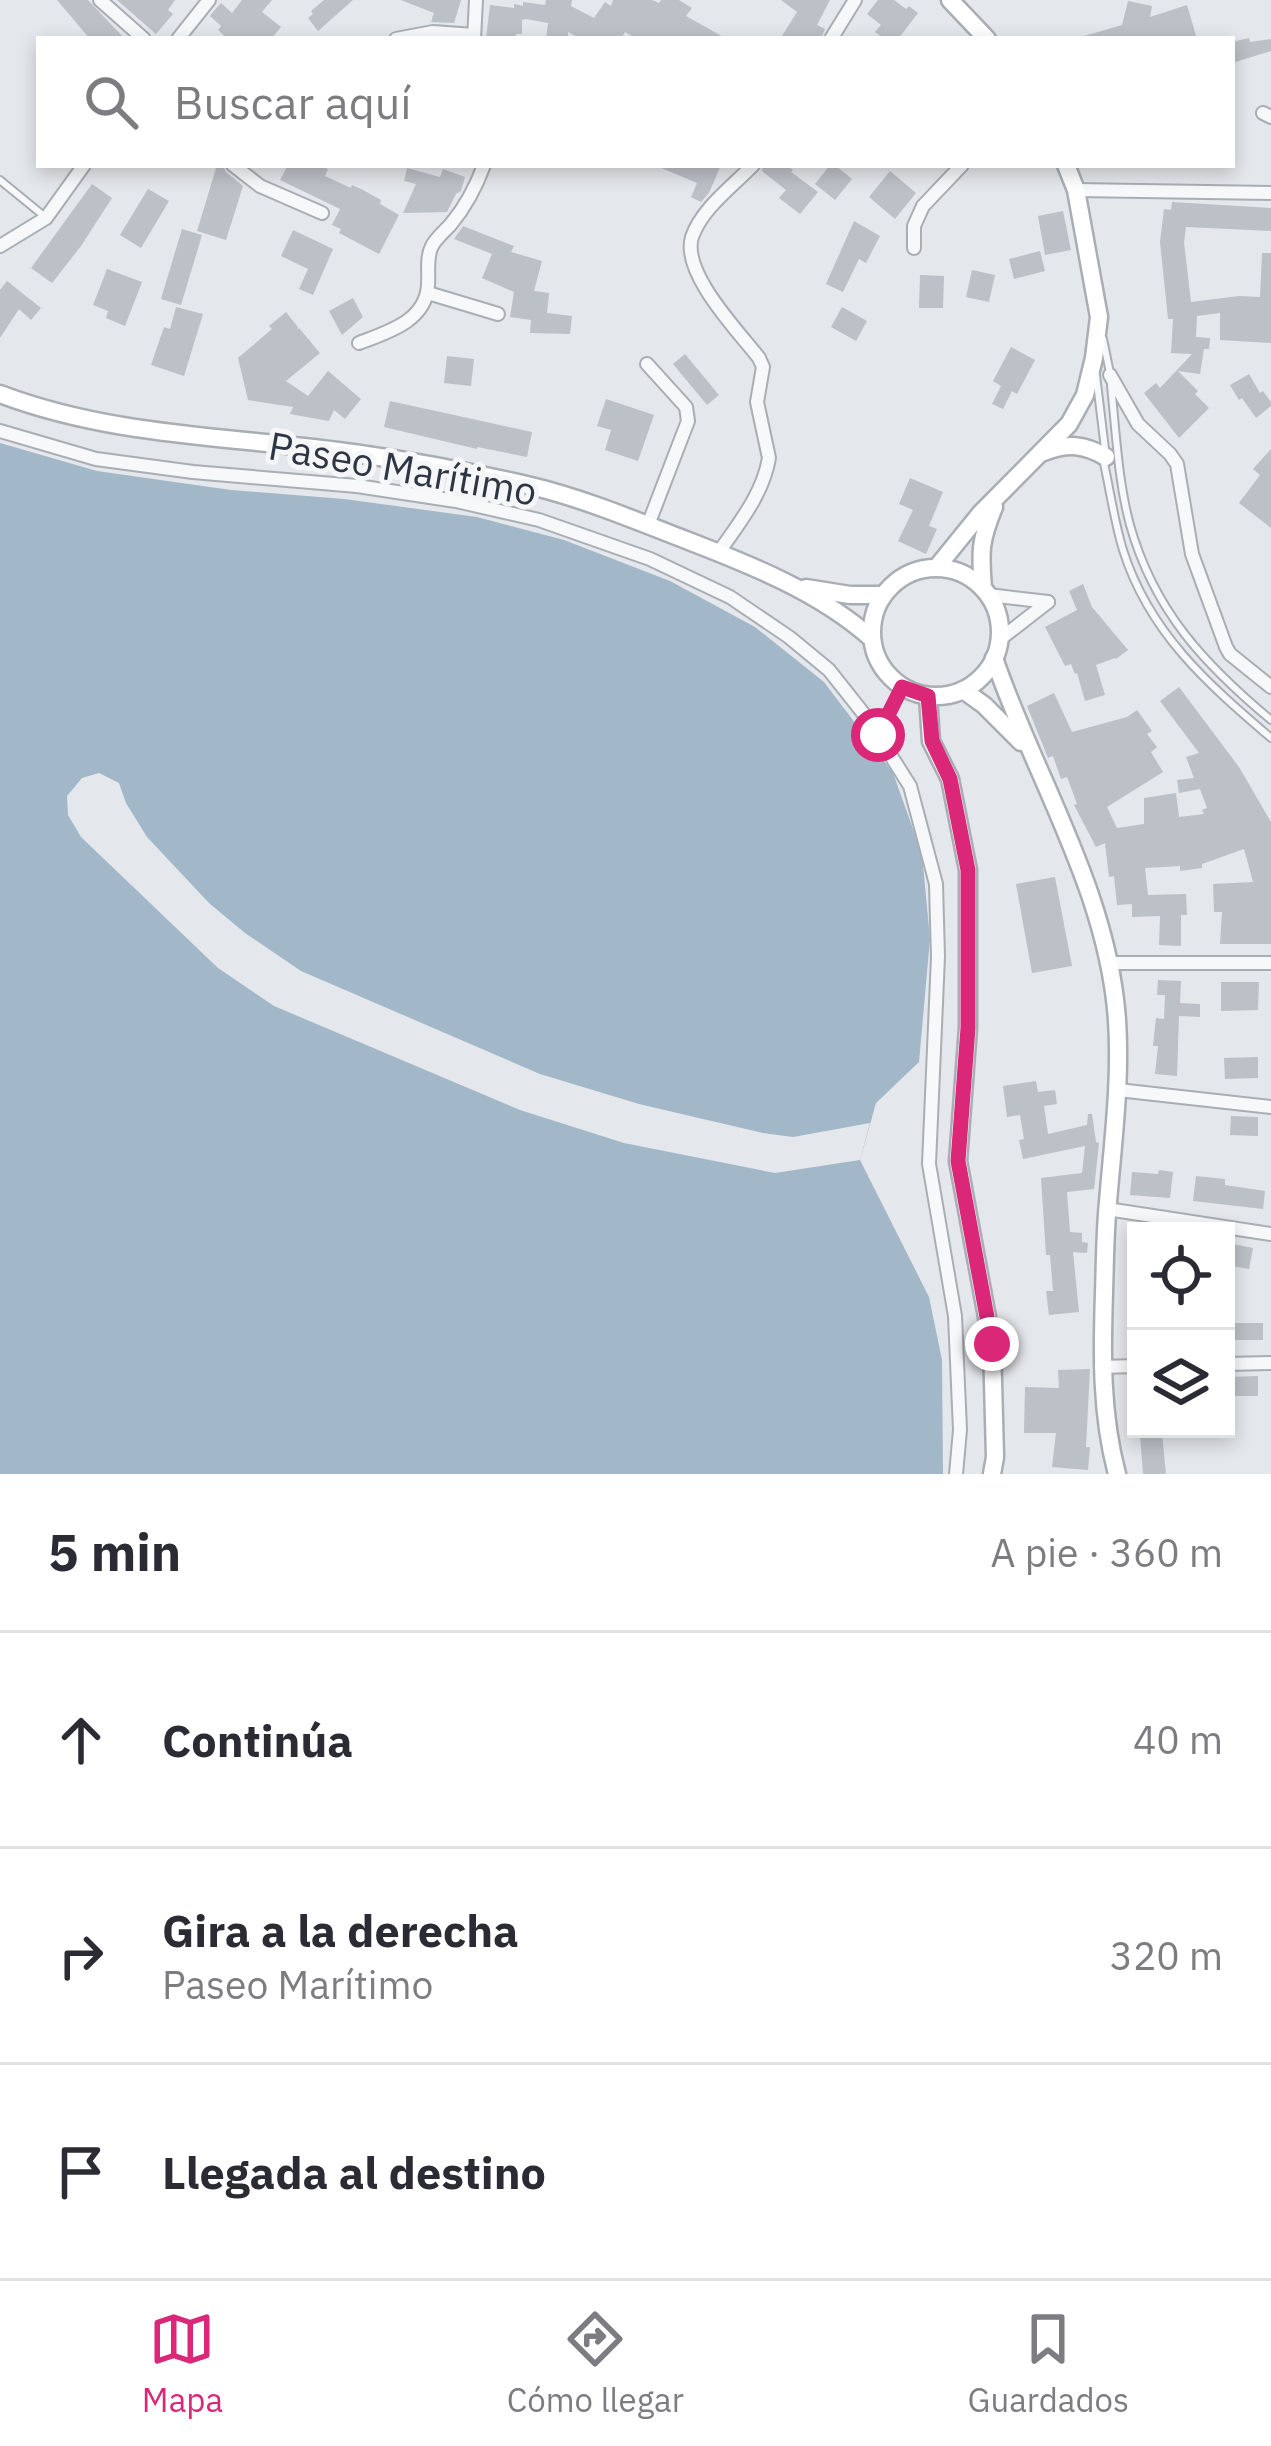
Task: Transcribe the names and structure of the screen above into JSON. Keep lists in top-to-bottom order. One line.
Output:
{"streets":{"main road":["Paseo Marítimo"]},"page":{"search":"Buscar aquí","heading":["5 min","A pie · 360 m"],"list":[["Continúa","40 m"],["Gira a la derecha","Paseo Marítimo","320 m"],"Llegada al destino"],"nav":["Mapa","Cómo llegar","Guardados"]}}
